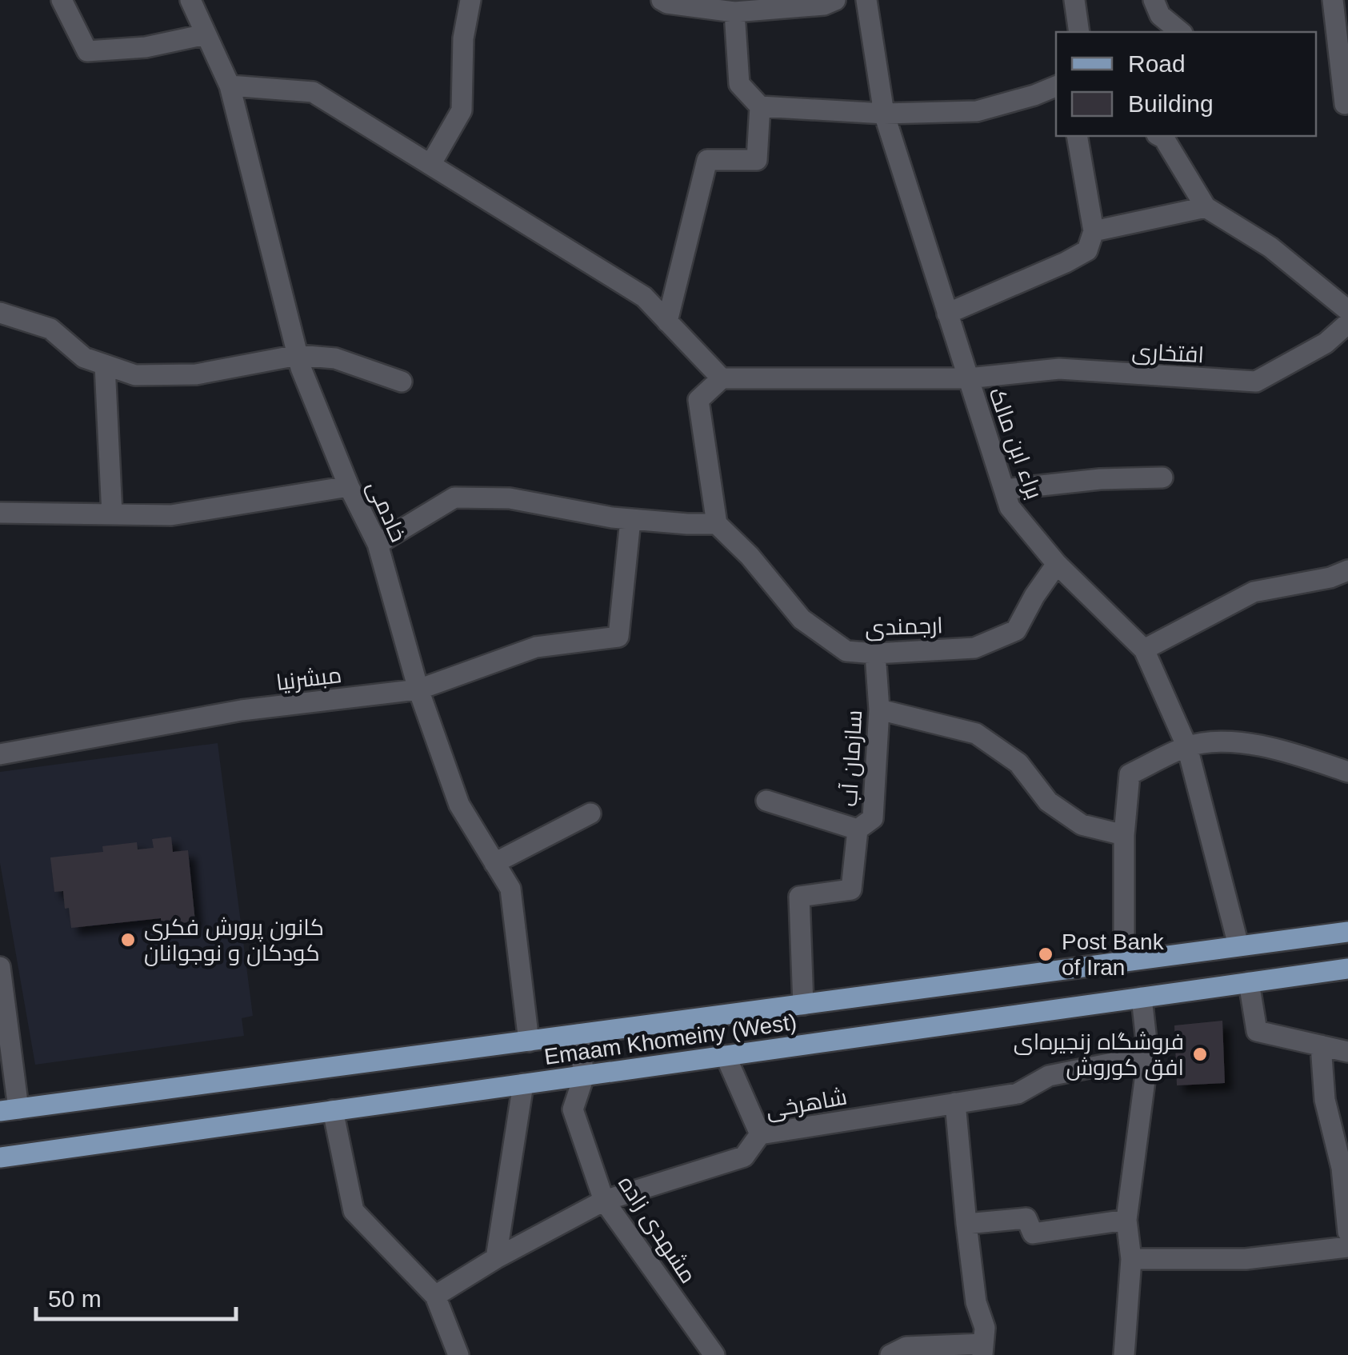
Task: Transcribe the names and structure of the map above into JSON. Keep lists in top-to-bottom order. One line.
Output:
{"streets":{"main road":["Emaam Khomeiny (West)"],"street":["افتخاری","براء ابن مالک","خادمی","ارجمندی","مبشرنیا","سازمان آب","شاهرخی","مشهدی زاده"]},"crossings":[["افتخاری","براء ابن مالک"],["براء ابن مالک","ارجمندی"],["براء ابن مالک","Emaam Khomeiny (West)"],["خادمی","مبشرنیا"],["خادمی","Emaam Khomeiny (West)"],["ارجمندی","سازمان آب"],["سازمان آب","Emaam Khomeiny (West)"],["Emaam Khomeiny (West)","مشهدی زاده"],["شاهرخی","مشهدی زاده"]],"places":["کانون پرورش فکری کودکان و نوجوانان","Post Bank of Iran","فروشگاه زنجیره‌ای افق کوروش"],"legend":["Road","Building"],"scale_bar":"50 m"}
